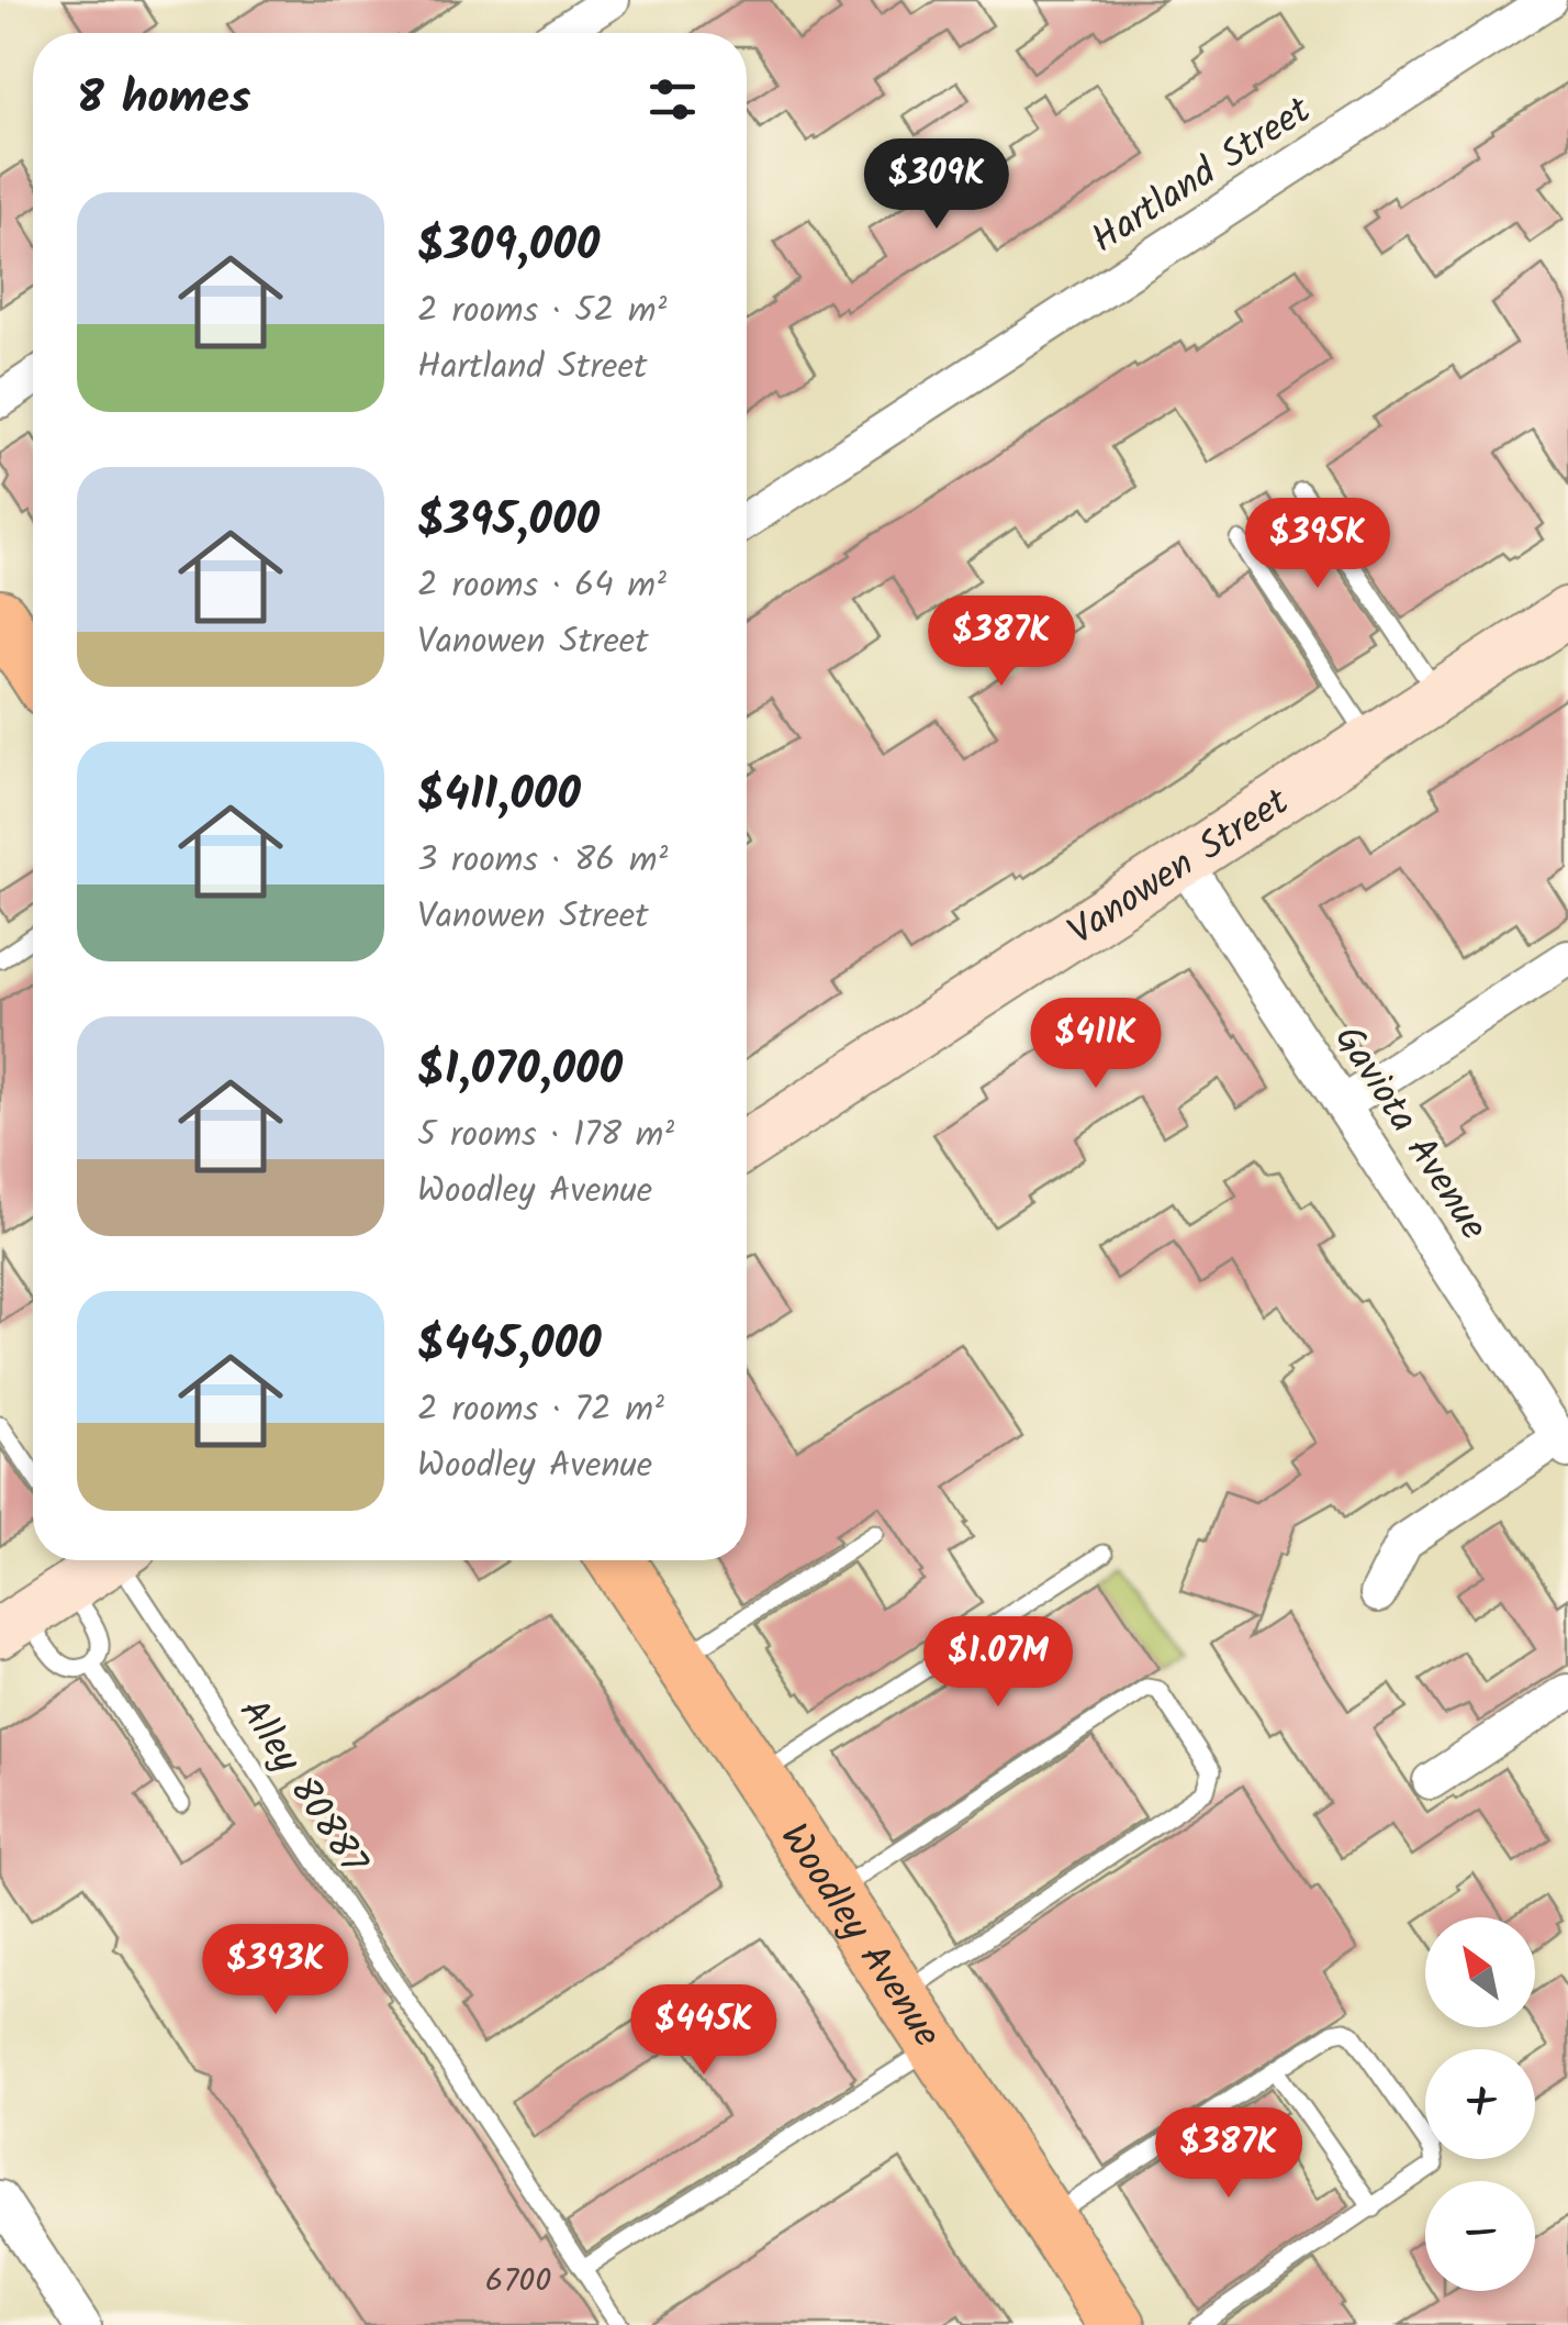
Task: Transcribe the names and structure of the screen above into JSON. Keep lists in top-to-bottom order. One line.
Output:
{"streets":{"main road":["Vanowen Street","Woodley Avenue"],"street":["Hartland Street","Gaviota Avenue"],"lane":["Alley 80887"]},"crossings":[["Vanowen Street","Gaviota Avenue"]],"house_numbers":["6700"],"north":"top left","page":{"heading":"8 homes","price":["$309K","$395K","$387K","$411K","$1.07M","$393K","$445K","$387K"],"list":[{"name":"$309,000","note":"2 rooms · 52 m² · Hartland Street"},{"name":"$395,000","note":"2 rooms · 64 m² · Vanowen Street"},{"name":"$411,000","note":"3 rooms · 86 m² · Vanowen Street"},{"name":"$1,070,000","note":"5 rooms · 178 m² · Woodley Avenue"},{"name":"$445,000","note":"2 rooms · 72 m² · Woodley Avenue"}],"map_buttons":["+","−"]}}
